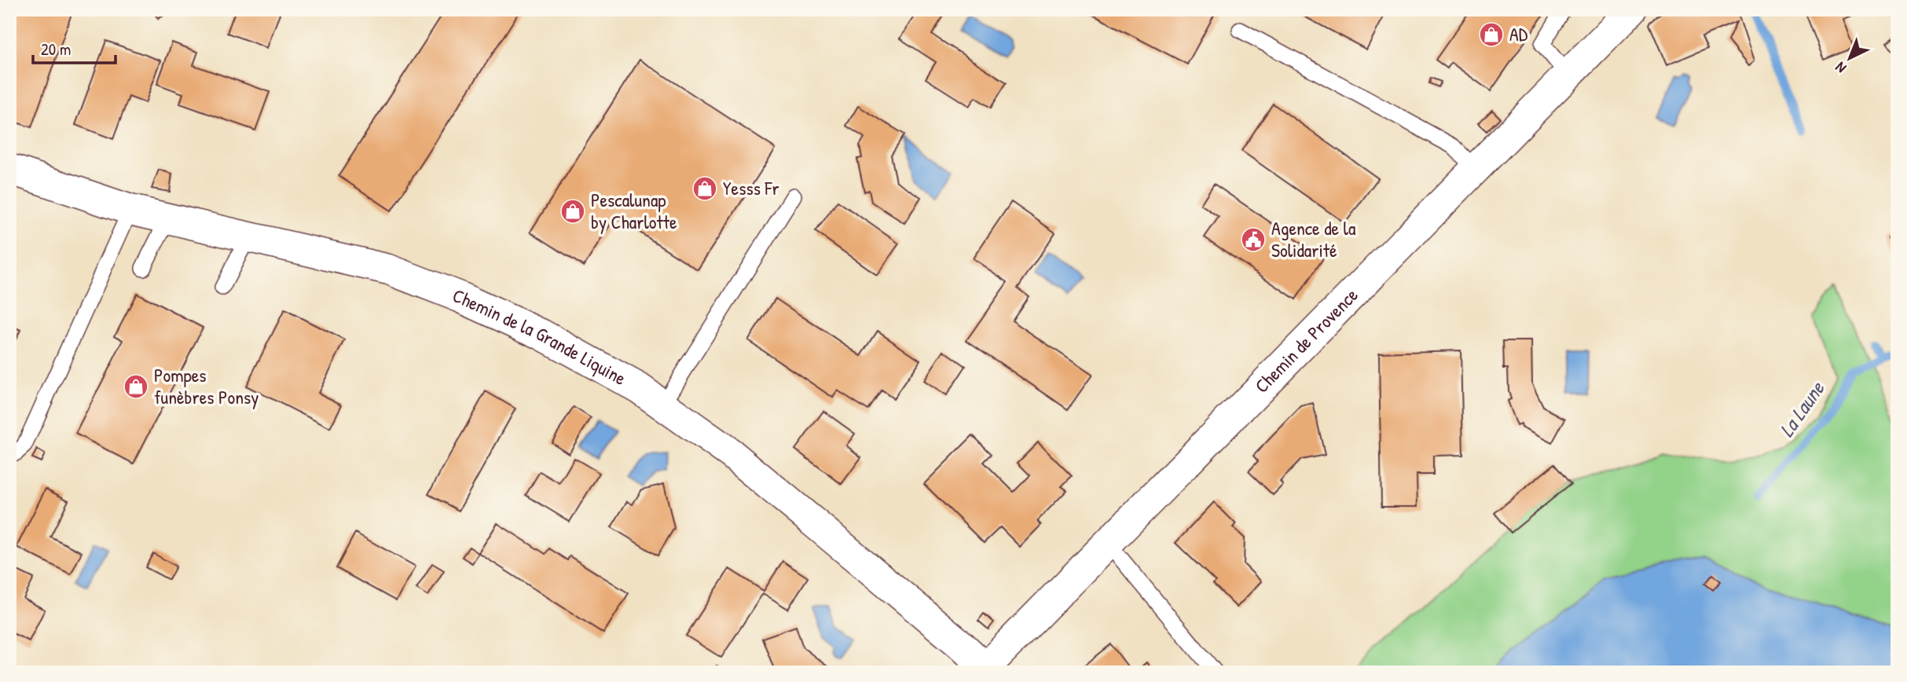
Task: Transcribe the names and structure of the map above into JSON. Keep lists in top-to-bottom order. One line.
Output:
{"streets":{"street":["Chemin de la Grande Liquine","Chemin de Provence"]},"crossings":[["Chemin de la Grande Liquine","Chemin de Provence"]],"water":["La Laune"],"places":{"shop":["AD","Yesss Fr","Pescalunap by Charlotte","Pompes funèbres Ponsy"],"public building":["Agence de la Solidarité"]},"scale_bar":"20 m","north":"bottom left"}
